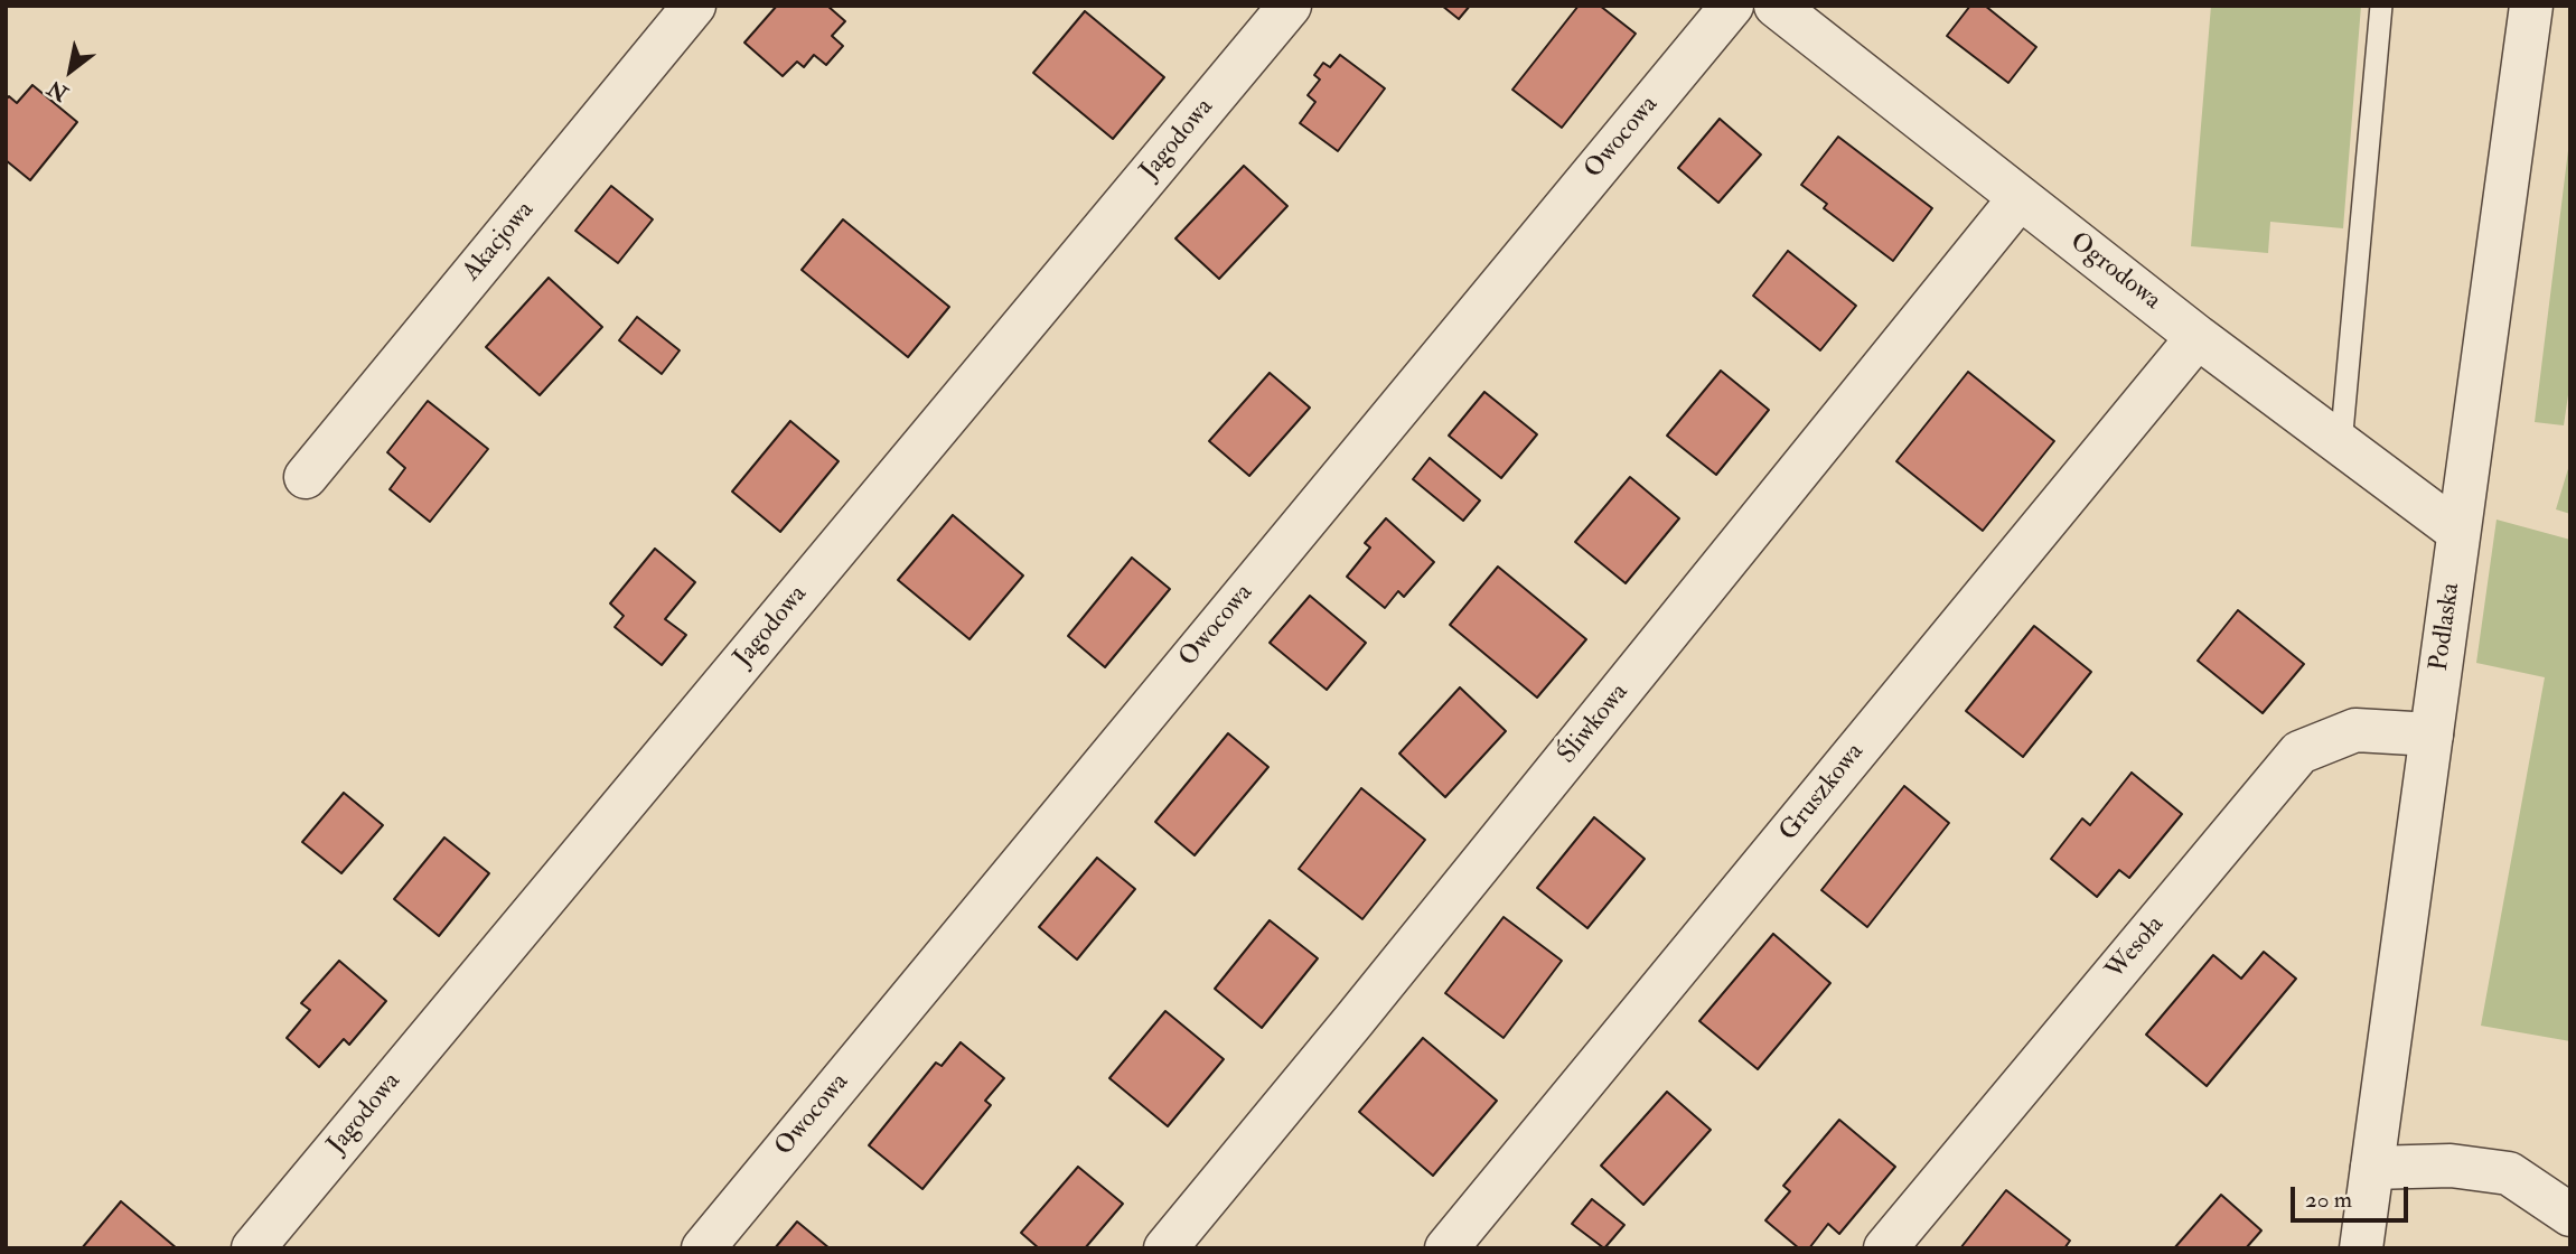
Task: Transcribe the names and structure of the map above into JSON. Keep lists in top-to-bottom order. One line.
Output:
{"streets":{"street":["Owocowa","Jagodowa","Akacjowa","Ogrodowa","Podlaska","Śliwkowa","Gruszkowa","Wesoła"]},"crossings":[["Ogrodowa","Podlaska"],["Ogrodowa","Śliwkowa"],["Ogrodowa","Gruszkowa"],["Podlaska","Wesoła"]],"scale_bar":"20 m","north":"bottom left"}
